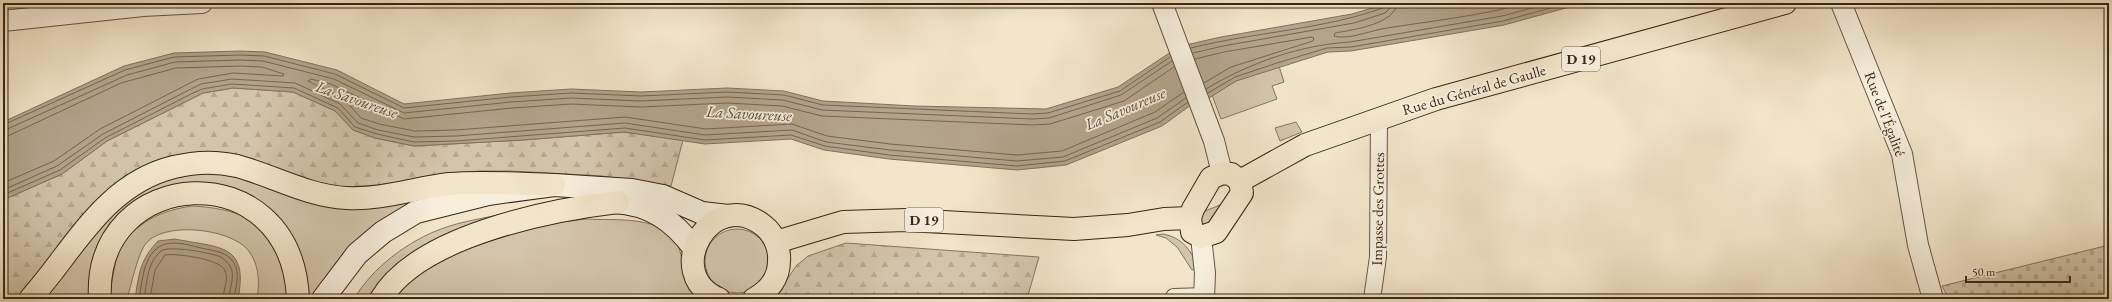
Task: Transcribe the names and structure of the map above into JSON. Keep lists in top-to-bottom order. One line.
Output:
{"streets":{"main road":["D 19","Rue du Général de Gaulle"],"street":["Rue de l'Égalité","Impasse des Grottes"]},"crossings":[["D 19","Rue du Général de Gaulle"],["Rue du Général de Gaulle","Impasse des Grottes"]],"water":["La Savoureuse"],"scale_bar":"50 m"}
